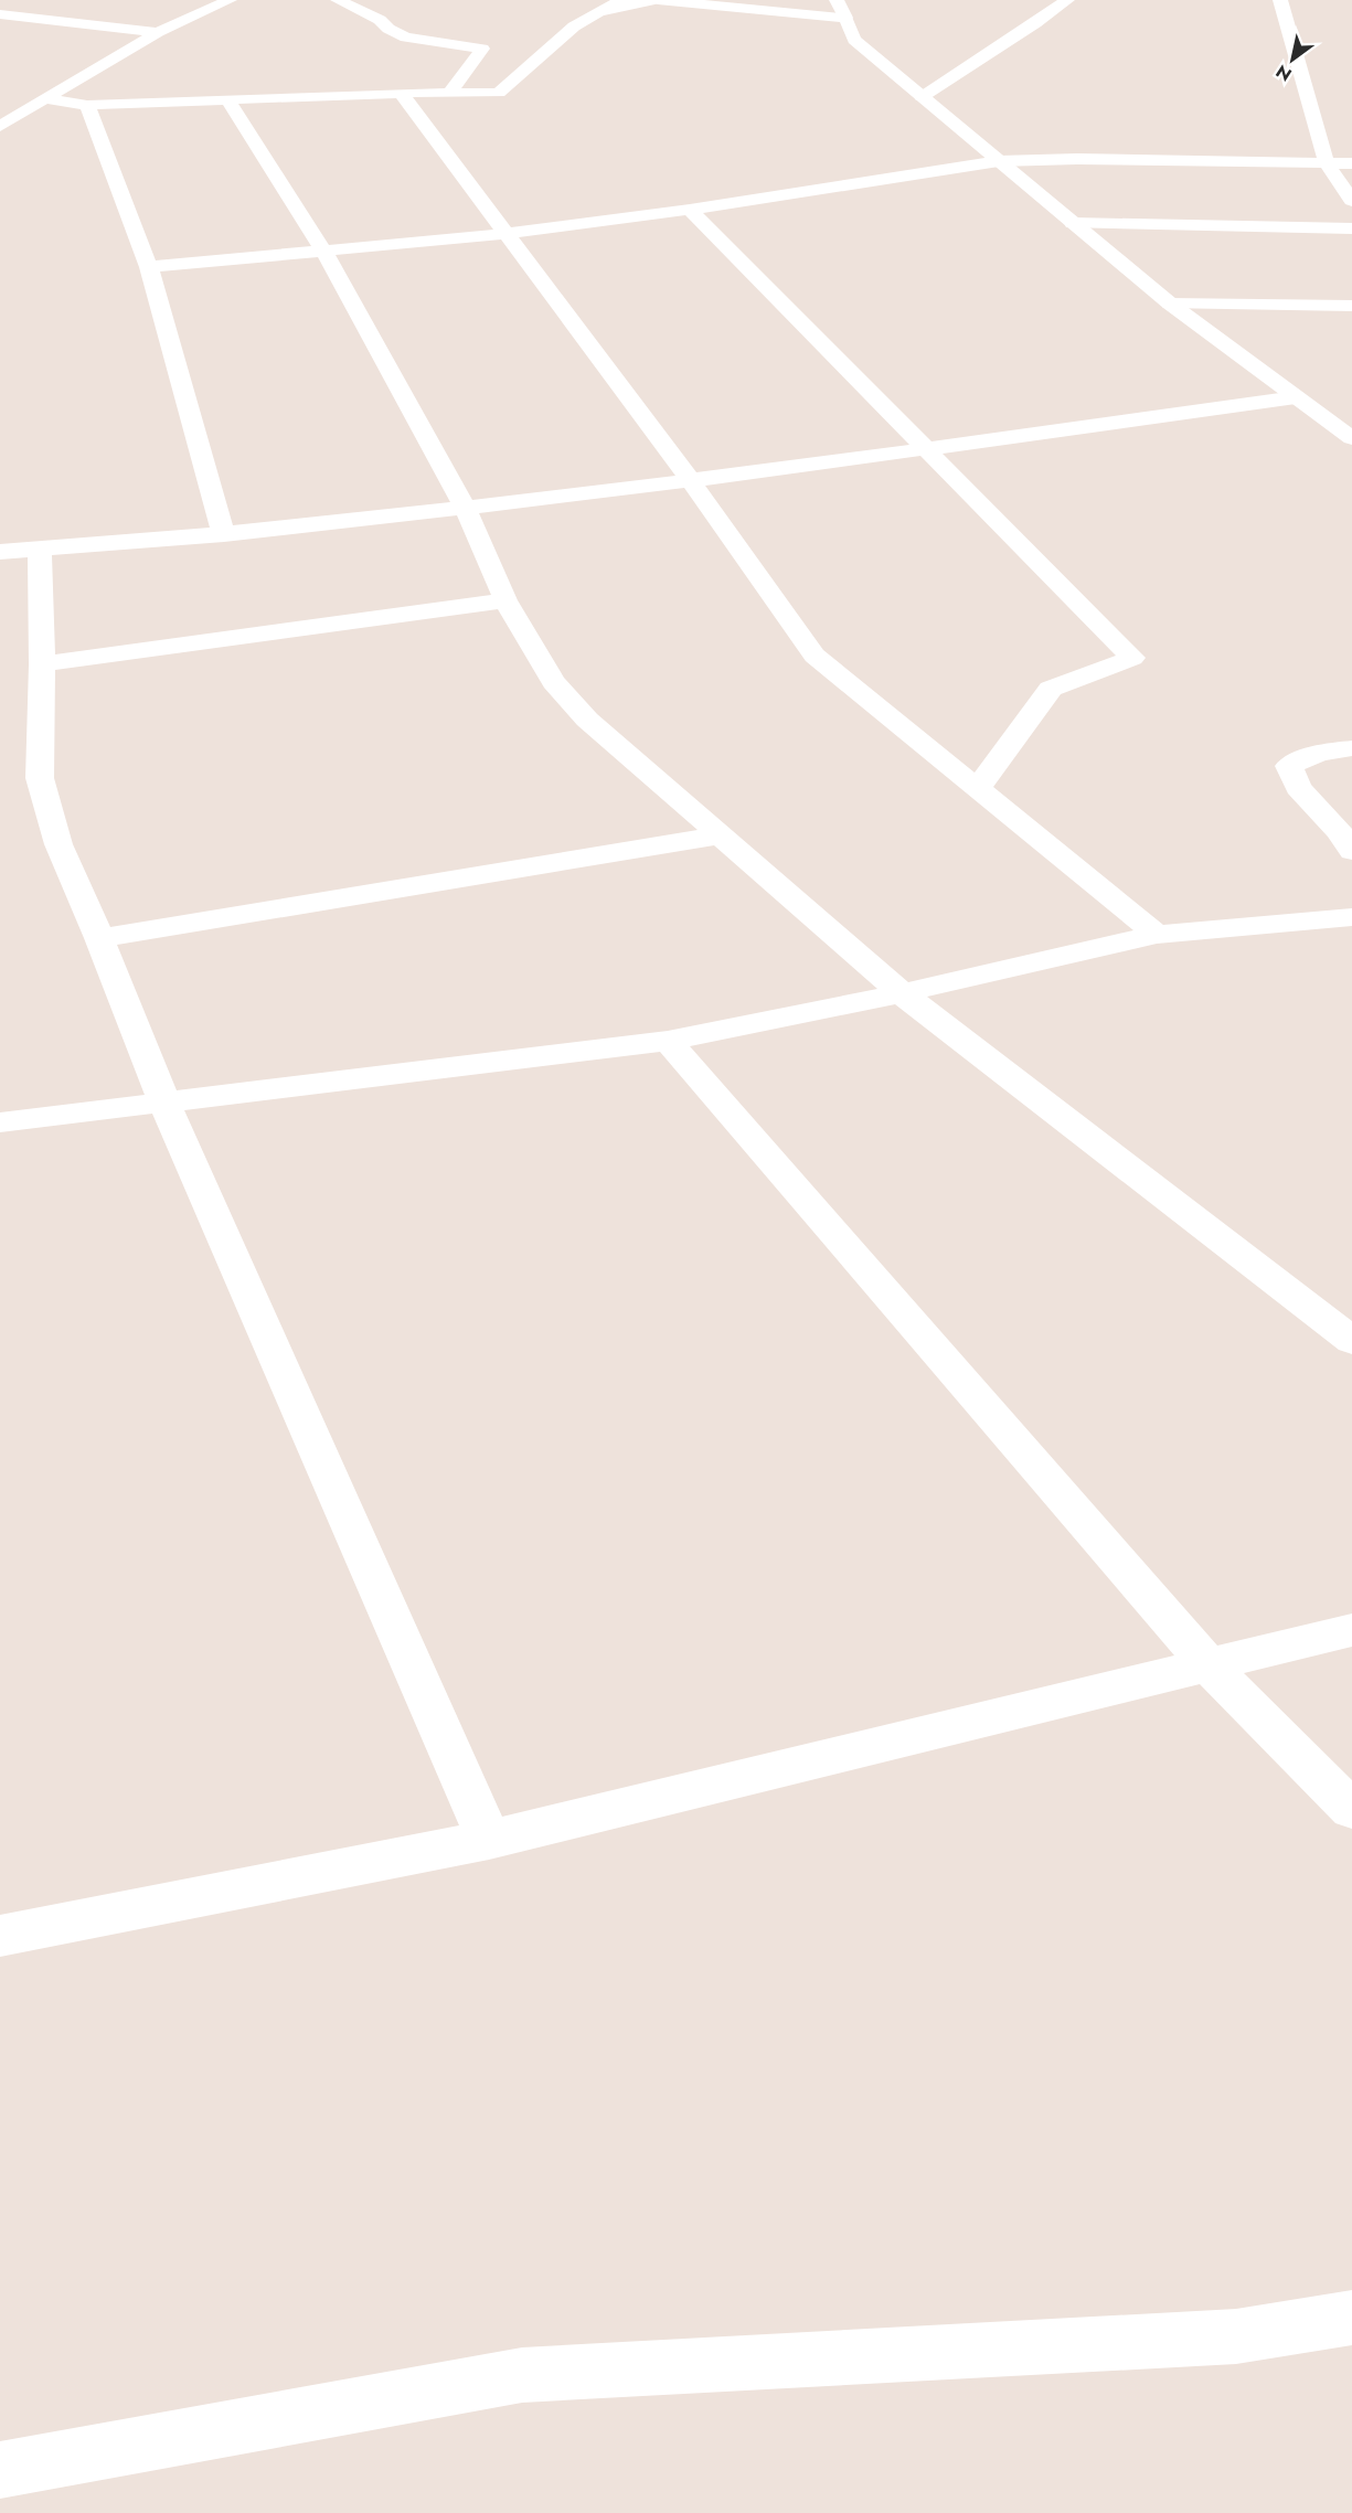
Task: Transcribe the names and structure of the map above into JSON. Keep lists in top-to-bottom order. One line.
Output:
{"north":"bottom left"}
